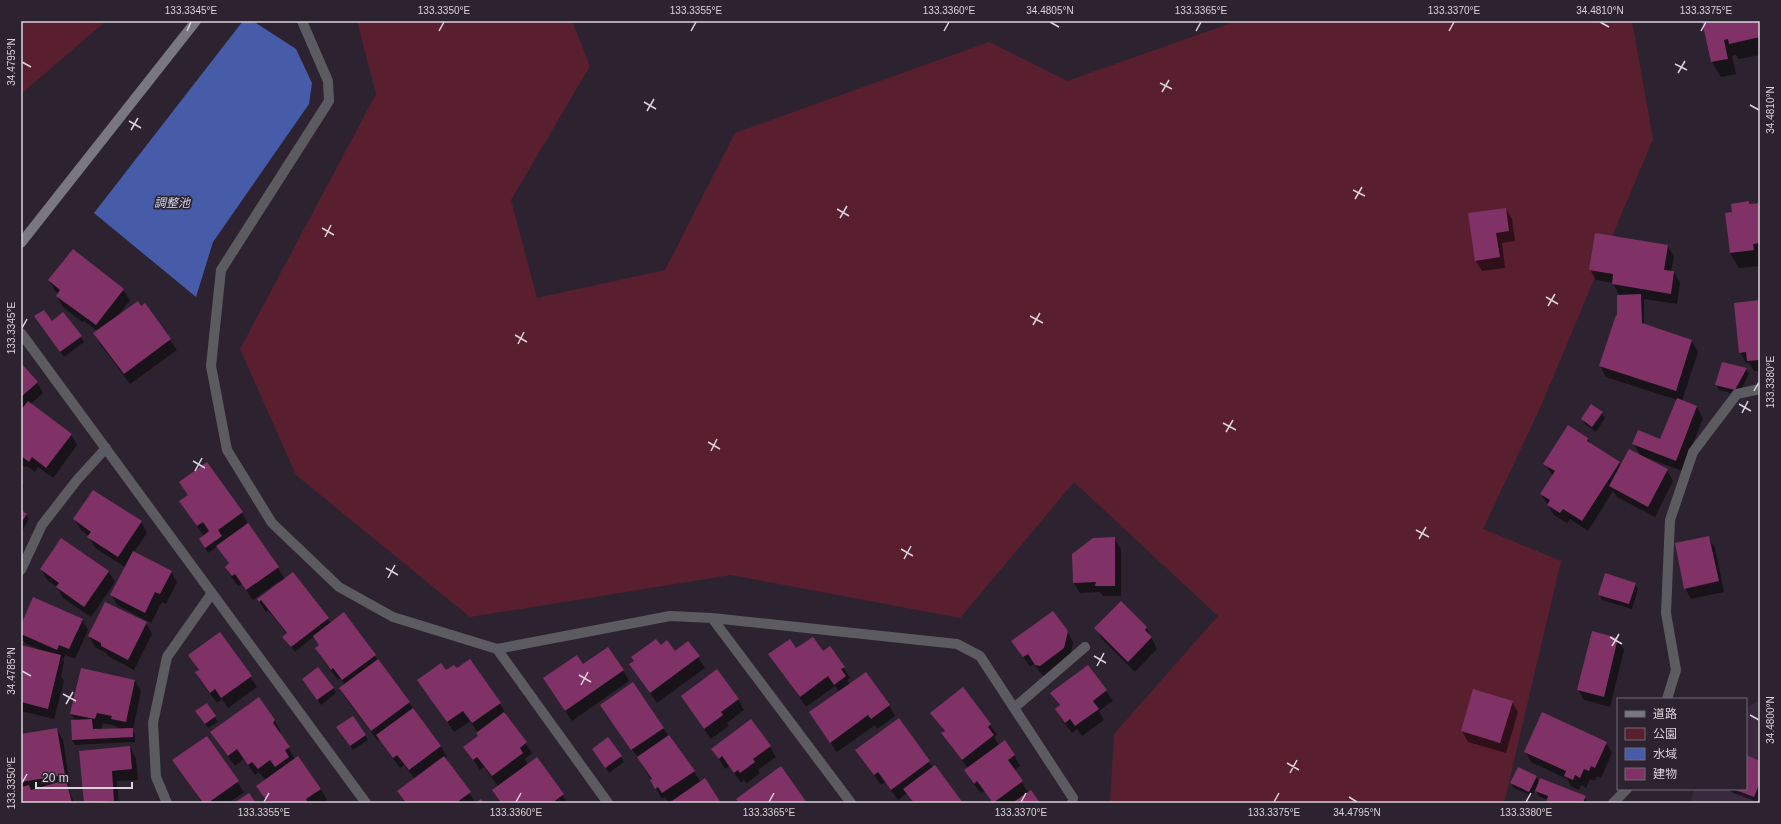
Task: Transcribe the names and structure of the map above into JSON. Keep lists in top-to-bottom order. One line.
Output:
{"water":["調整池"],"legend":["道路","公園","水域","建物"],"scale_bar":"20 m","coordinates":["133.3345°E","133.3350°E","133.3355°E","133.3360°E","34.4805°N","133.3365°E","133.3370°E","34.4810°N","133.3375°E","34.4795°N","133.3380°E","34.4785°N","34.4800°N"]}
